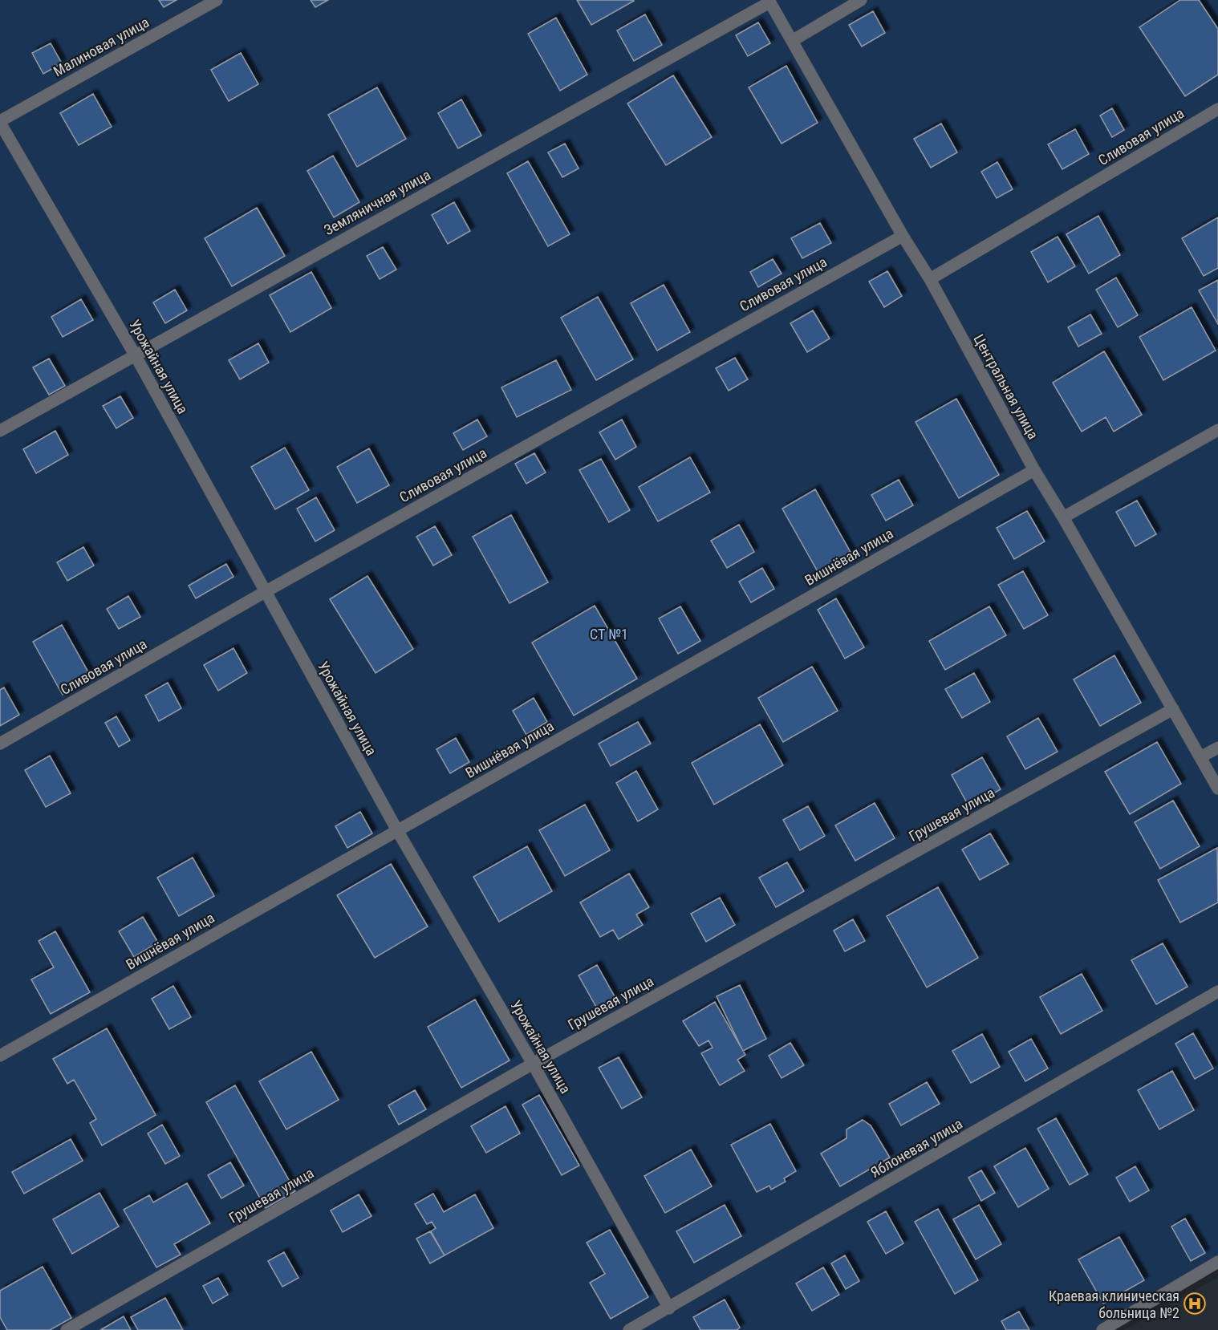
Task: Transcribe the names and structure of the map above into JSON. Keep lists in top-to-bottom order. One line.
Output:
{"streets":{"street":["Малиновая улица","Сливовая улица","Земляничная улица","Урожайная улица","Центральная улица","Вишнёвая улица","Грушевая улица","Яблоневая улица"]},"crossings":[["Малиновая улица","Урожайная улица"],["Сливовая улица","Урожайная улица"],["Сливовая улица","Центральная улица"],["Земляничная улица","Урожайная улица"],["Земляничная улица","Центральная улица"],["Урожайная улица","Вишнёвая улица"],["Урожайная улица","Грушевая улица"],["Урожайная улица","Яблоневая улица"],["Центральная улица","Вишнёвая улица"],["Центральная улица","Грушевая улица"]],"parks":["СТ №1"],"places":{"hospital":["Краевая клиническая больница №2"]}}
